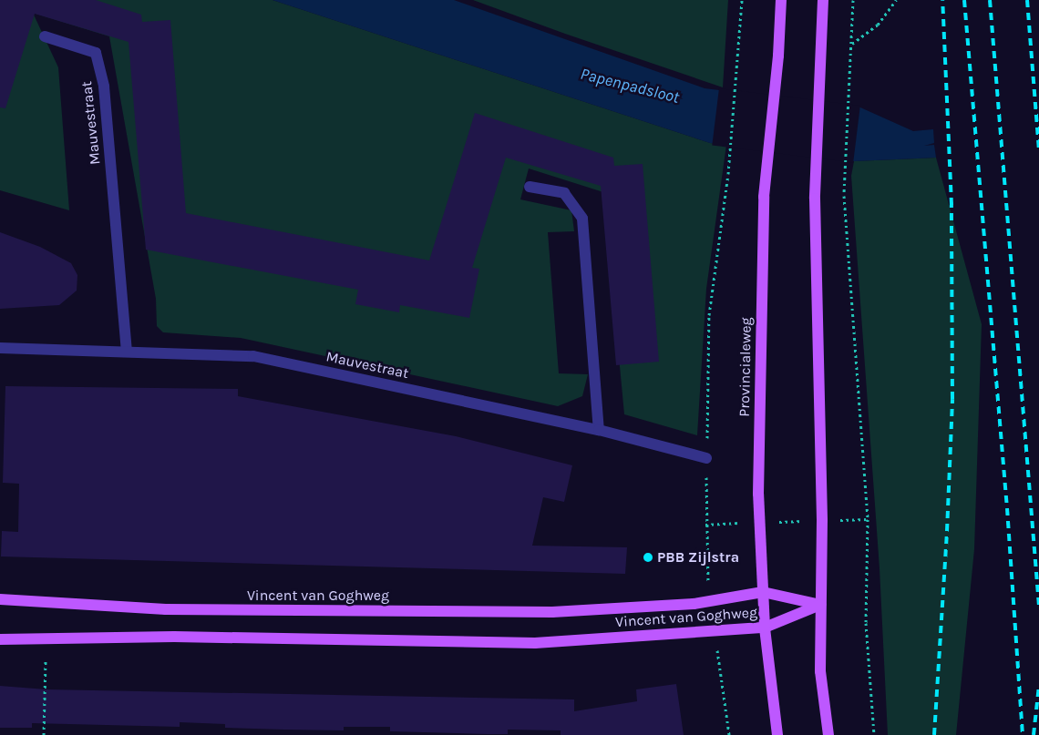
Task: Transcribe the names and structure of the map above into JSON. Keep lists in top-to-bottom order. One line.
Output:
{"streets":{"main road":["Provincialeweg","Vincent van Goghweg"],"street":["Mauvestraat"]},"crossings":[["Provincialeweg","Vincent van Goghweg"]],"water":["Papenpadsloot"],"places":["PBB Zijlstra"]}
